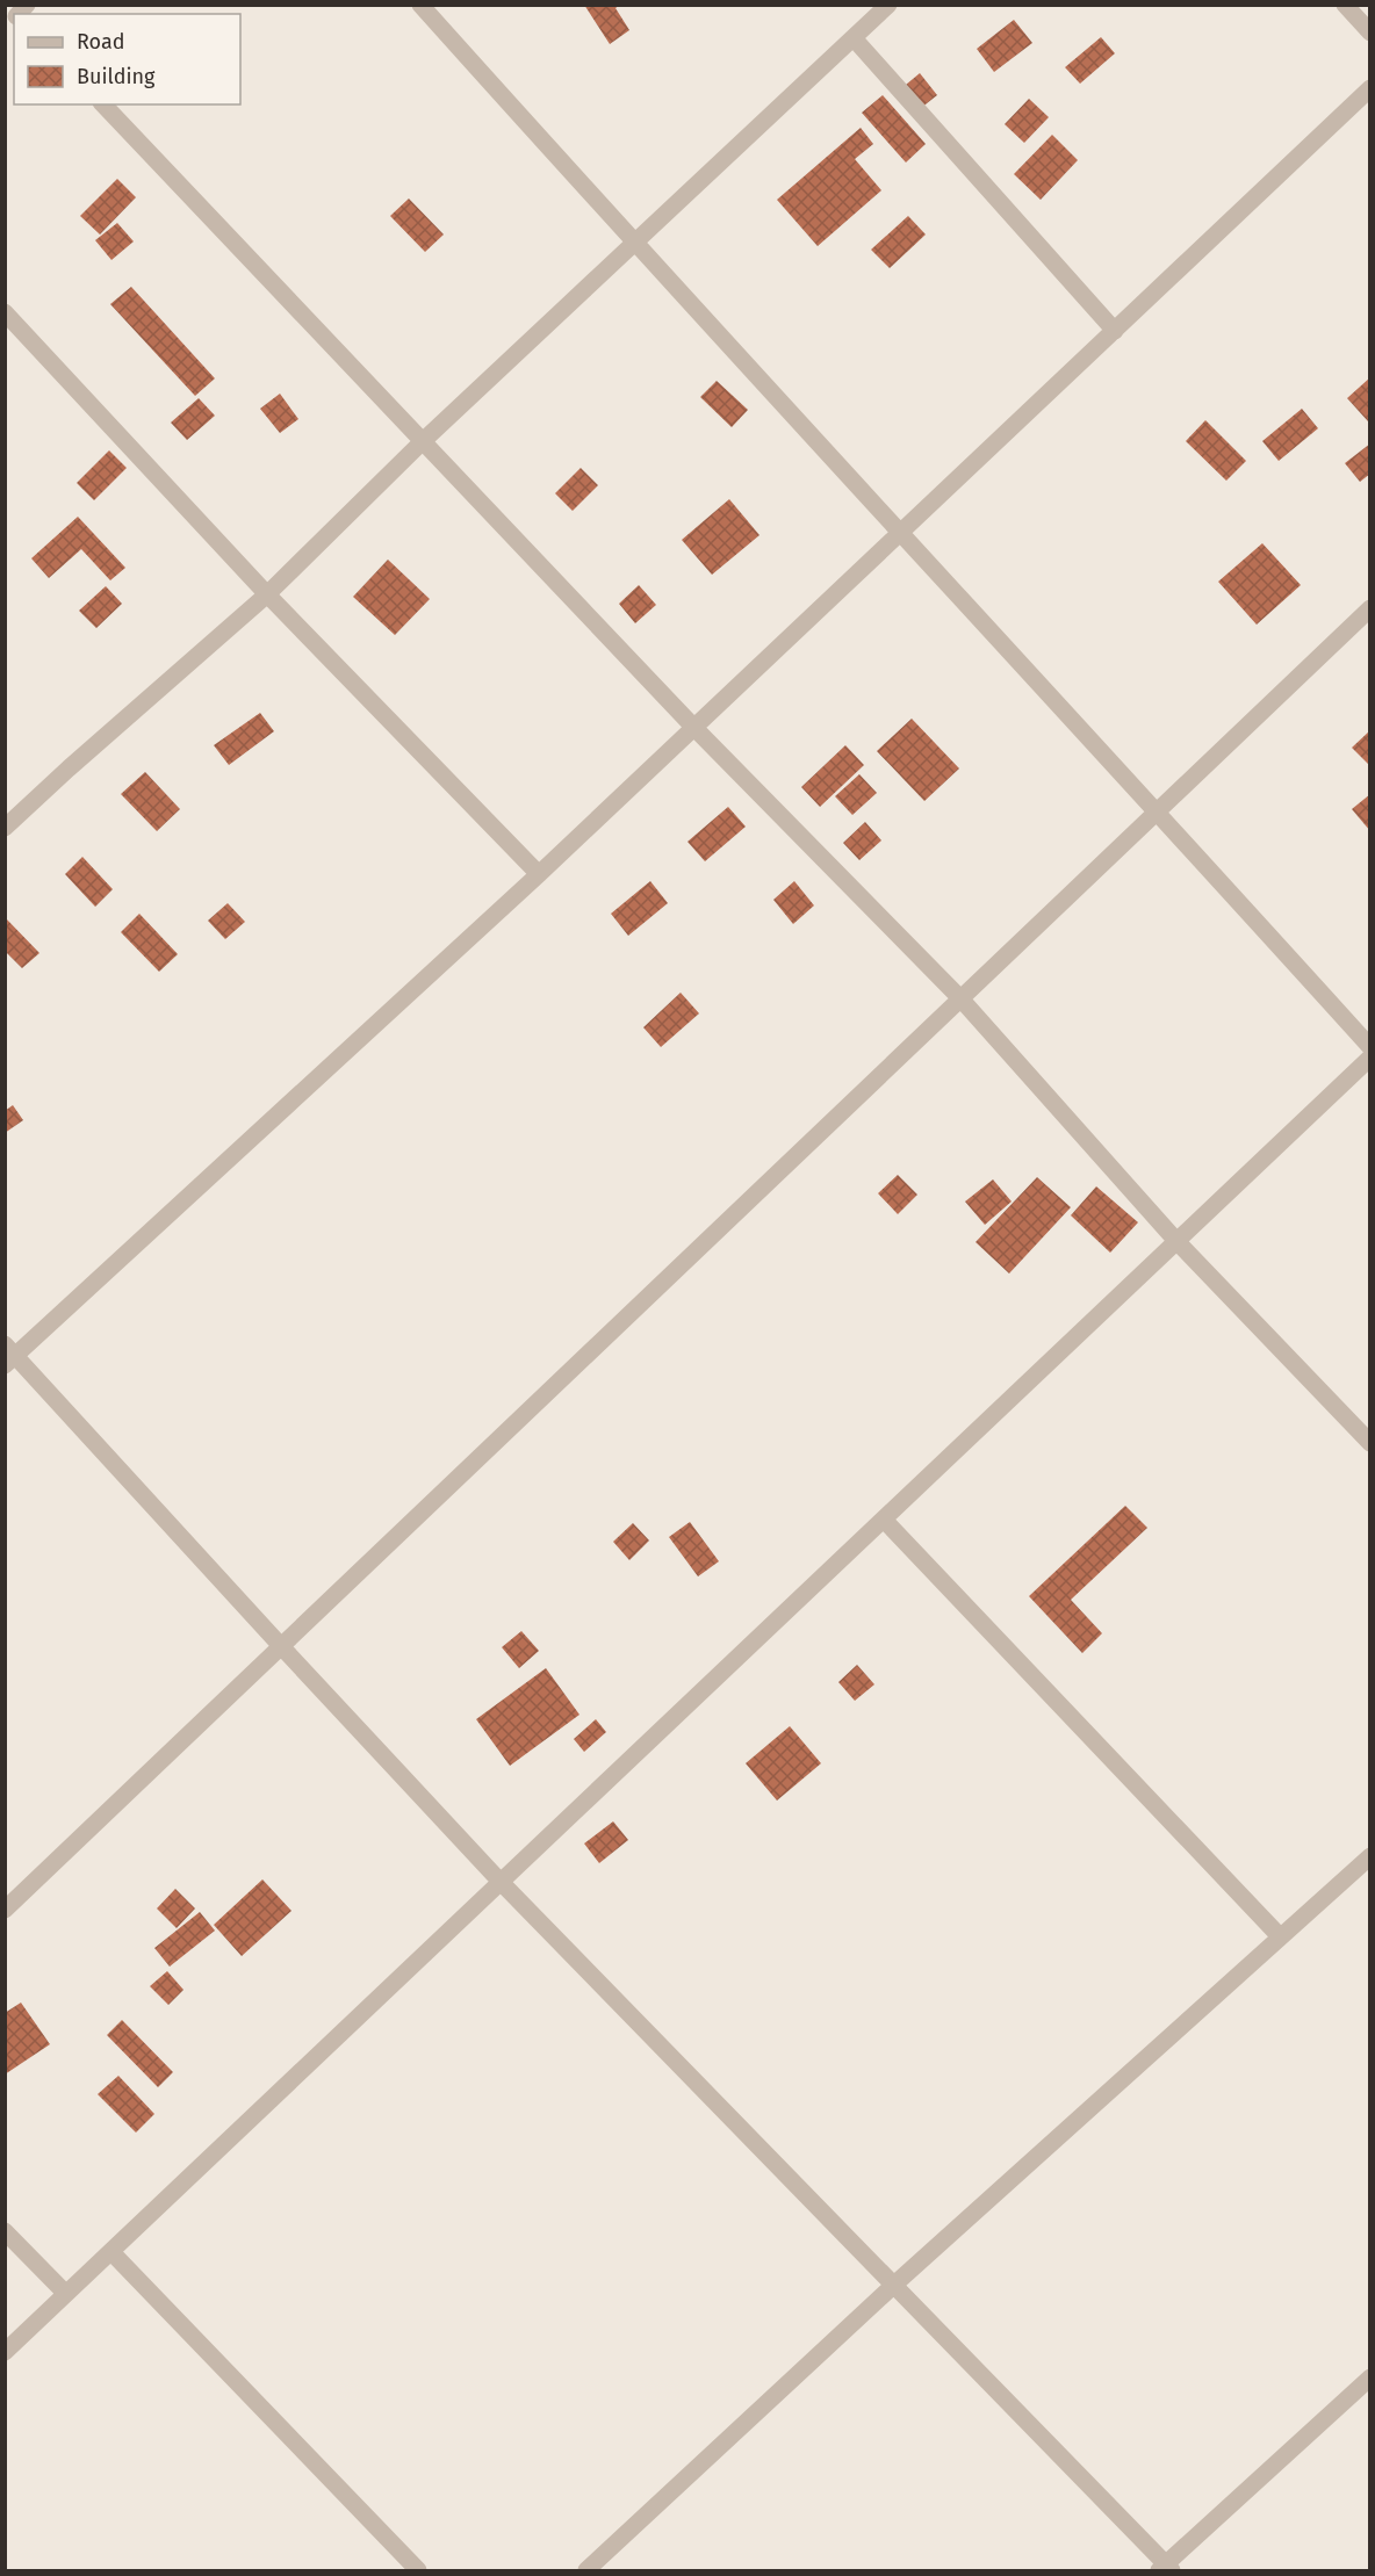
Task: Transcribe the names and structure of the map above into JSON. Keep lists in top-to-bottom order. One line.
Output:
{"legend":["Road","Building"]}
